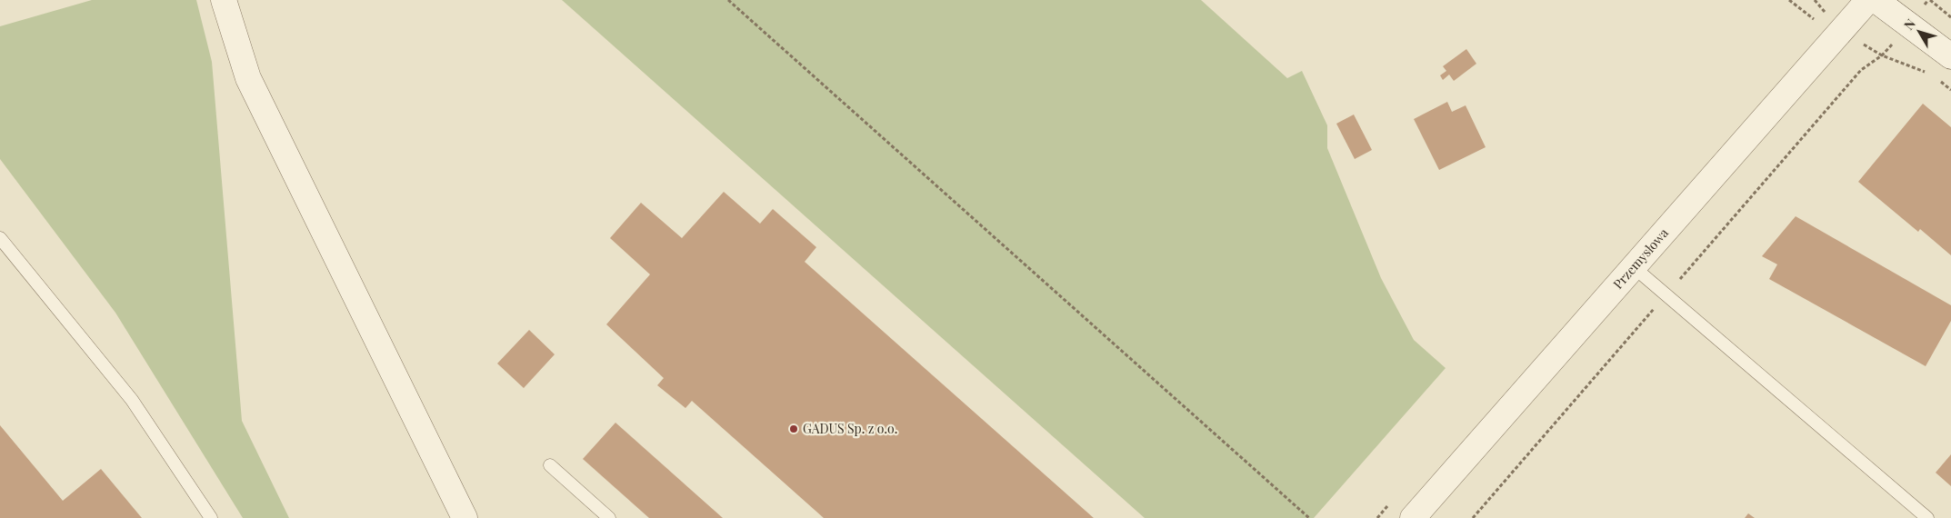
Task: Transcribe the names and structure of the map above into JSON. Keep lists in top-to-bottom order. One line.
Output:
{"streets":{"street":["Przemysłowa"]},"places":["GADUS Sp. z o.o."],"north":"top left"}
